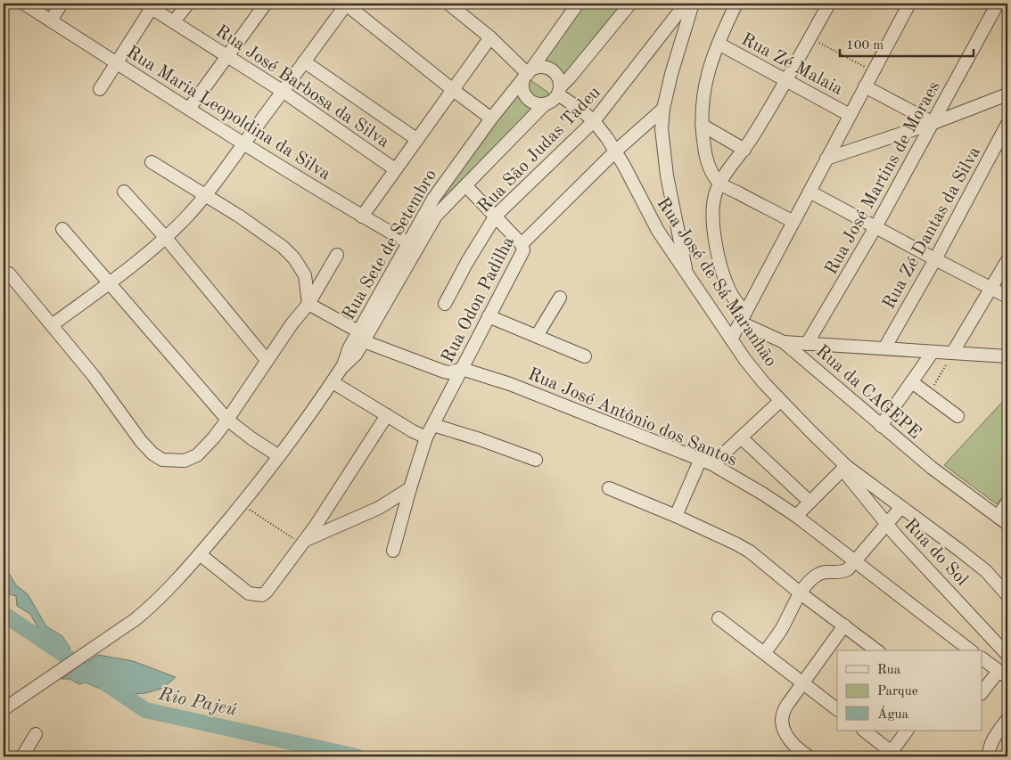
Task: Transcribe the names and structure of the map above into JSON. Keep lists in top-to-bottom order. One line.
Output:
{"streets":{"street":["Rua Zé Malaia","Rua José Barbosa da Silva","Rua Maria Leopoldina da Silva","Rua São Judas Tadeu","Rua José Martins de Moraes","Rua Zé Dantas da Silva","Rua Sete de Setembro","Rua José de Sá Maranhão","Rua Odon Padilha","Rua da CAGEPE","Rua José Antônio dos Santos","Rua do Sol"]},"crossings":[["Rua Maria Leopoldina da Silva","Rua Sete de Setembro"],["Rua São Judas Tadeu","Rua José de Sá Maranhão"],["Rua Sete de Setembro","Rua José de Sá Maranhão"],["Rua Sete de Setembro","Rua José Antônio dos Santos"],["Rua José de Sá Maranhão","Rua Odon Padilha"],["Rua José de Sá Maranhão","Rua do Sol"],["Rua Odon Padilha","Rua José Antônio dos Santos"]],"water":["Rio Pajeú"],"legend":["Rua","Parque","Água"],"scale_bar":"100 m"}
